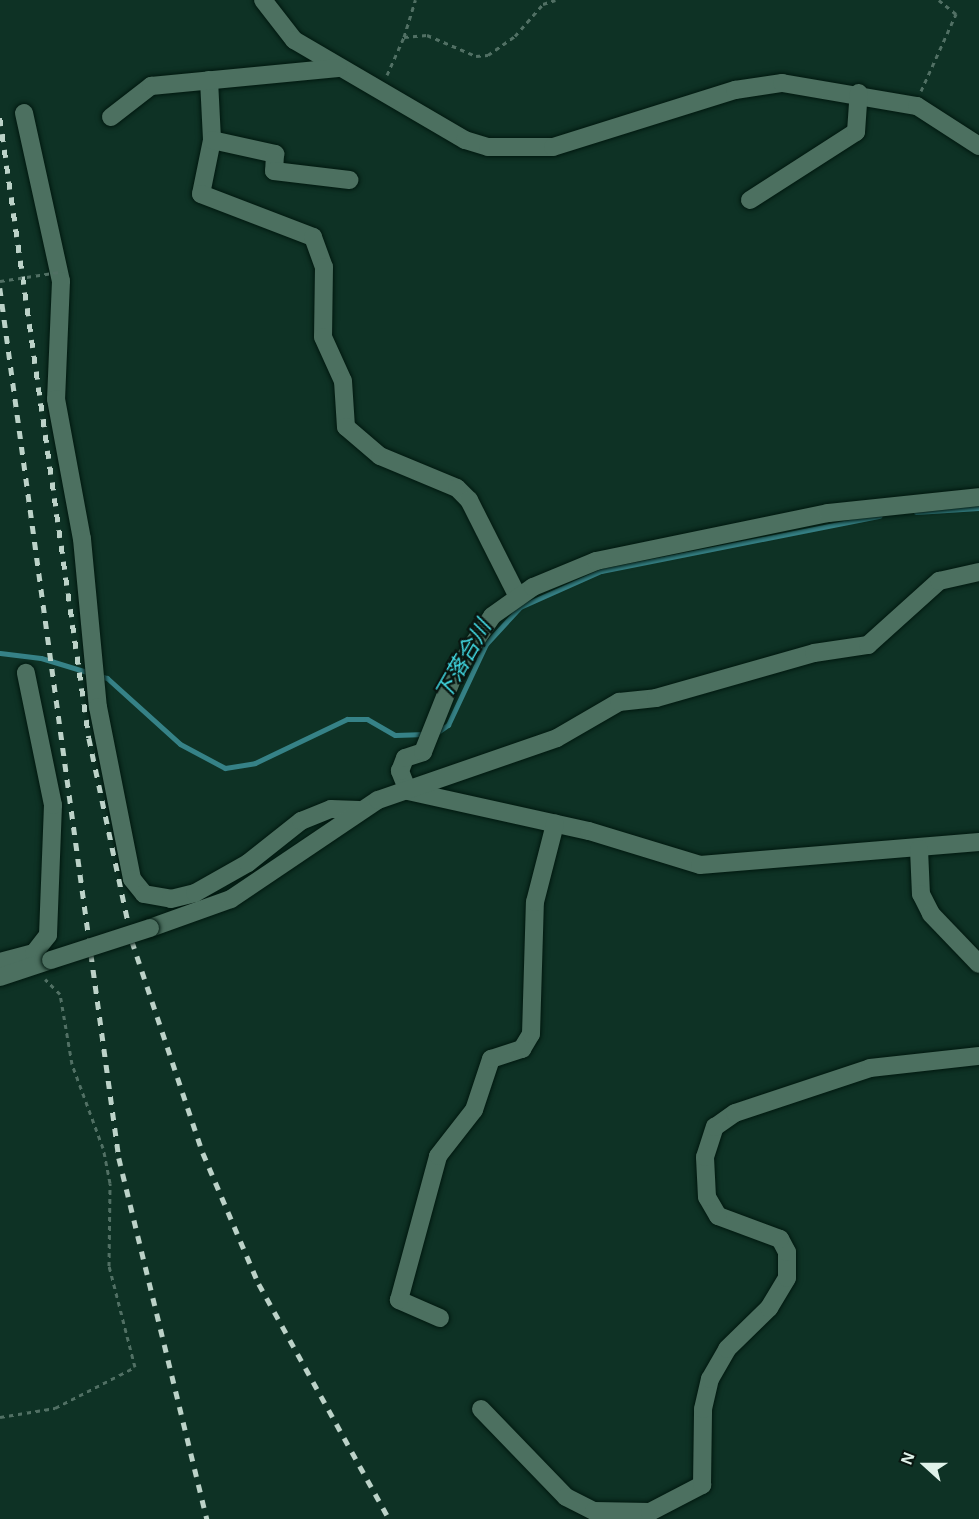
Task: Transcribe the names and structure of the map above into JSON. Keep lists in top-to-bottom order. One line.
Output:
{"water":["下落合川"],"north":"left"}
